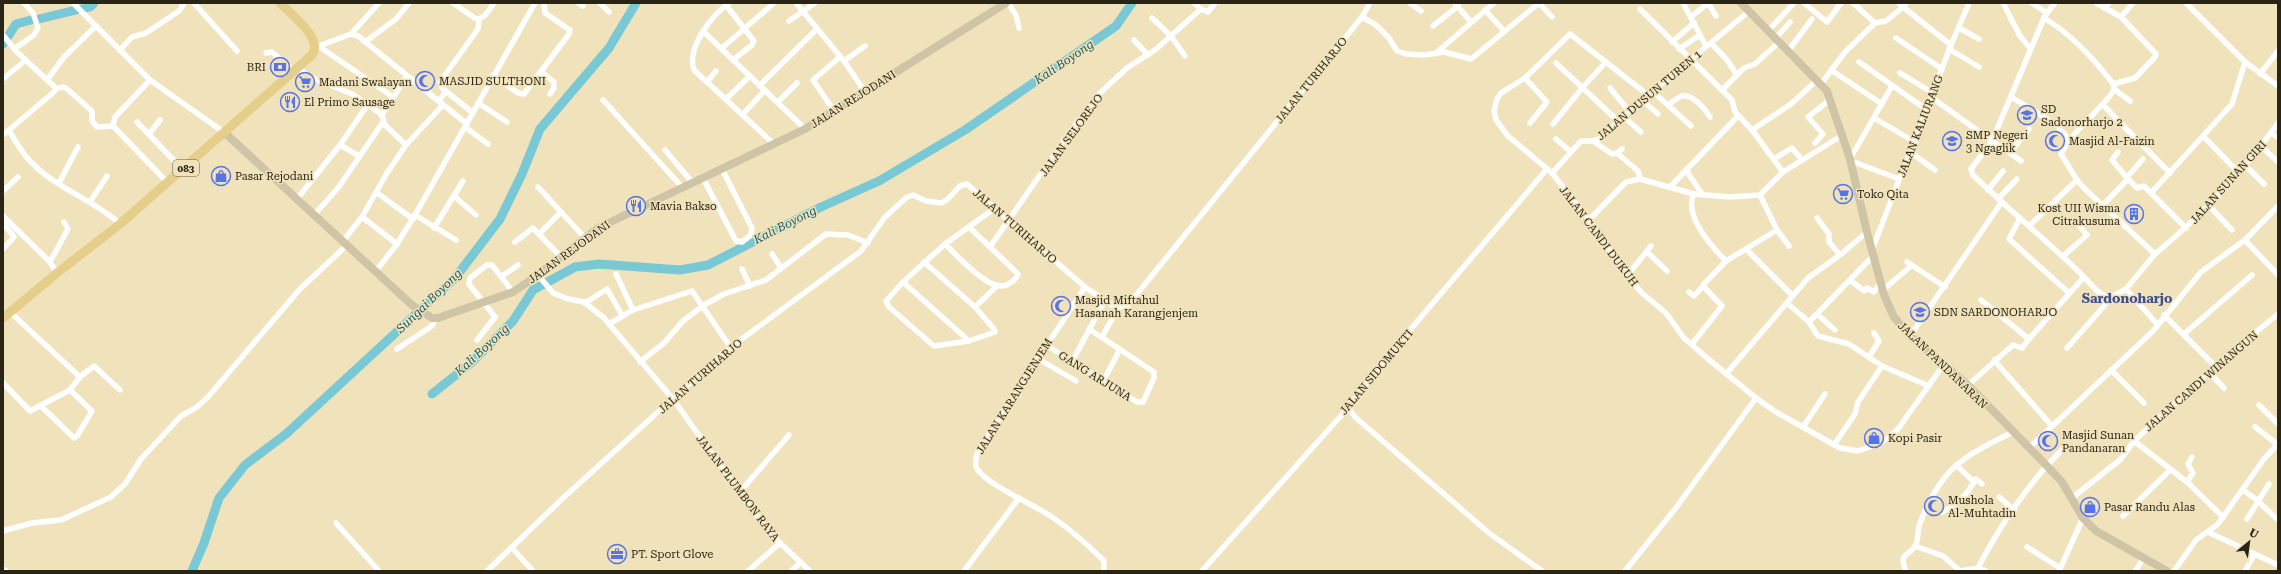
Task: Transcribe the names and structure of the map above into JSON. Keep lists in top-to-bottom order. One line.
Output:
{"streets":{"main road":["JALAN REJODANI","083","JALAN PANDANARAN"],"street":["JALAN TURIHARJO","JALAN DUSUN TUREN 1","JALAN KALIURANG","JALAN SELOREJO","JALAN SUNAN GIRI","JALAN CANDI DUKUH","JALAN SIDOMUKTI","GANG ARJUNA","JALAN CANDI WINANGUN","JALAN KARANGJENJEM","JALAN PLUMBON RAYA"]},"crossings":[["JALAN TURIHARJO","JALAN SELOREJO"],["JALAN TURIHARJO","JALAN KARANGJENJEM"],["JALAN TURIHARJO","JALAN PLUMBON RAYA"],["JALAN DUSUN TUREN 1","JALAN CANDI DUKUH"],["JALAN DUSUN TUREN 1","JALAN PANDANARAN"],["JALAN KALIURANG","JALAN PANDANARAN"],["JALAN CANDI DUKUH","JALAN PANDANARAN"],["JALAN CANDI DUKUH","JALAN SIDOMUKTI"],["JALAN PANDANARAN","JALAN CANDI WINANGUN"],["GANG ARJUNA","JALAN KARANGJENJEM"]],"districts":["Sardonoharjo"],"water":["Kali Boyong","Sungai Boyong"],"places":{"bank":["BRI"],"mosque":["MASJID SULTHONI","Masjid Al-Faizin","Masjid Miftahul Hasanah Karangjenjem","Masjid Sunan Pandanaran","Mushola Al-Muhtadin"],"supermarket":["Madani Swalayan","Toko Qita"],"restaurant":["El Primo Sausage","Mavia Bakso"],"school or university":["SD Sadonorharjo 2","SMP Negeri 3 Ngaglik","SDN SARDONOHARJO"],"shop":["Pasar Rejodani","Kopi Pasir","Pasar Randu Alas"],"building":["Kost UII Wisma Citrakusuma"],"office":["PT. Sport Glove"]},"north":"top right"}
